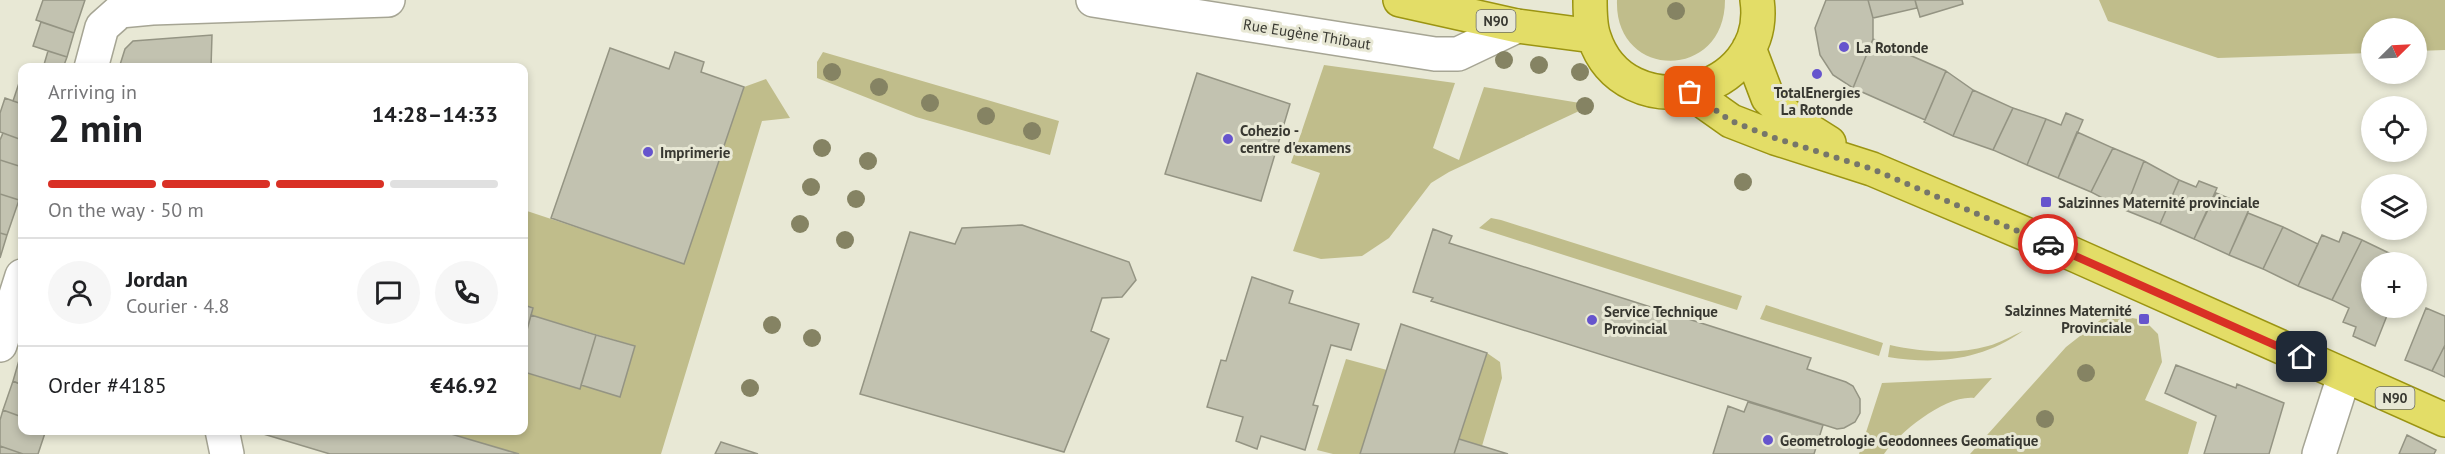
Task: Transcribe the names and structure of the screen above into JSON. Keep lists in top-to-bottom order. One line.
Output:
{"streets":{"main road":["N90"],"street":["Rue Eugène Thibaut"]},"crossings":[["N90","Rue Eugène Thibaut"]],"places":{"other":["La Rotonde","TotalEnergies La Rotonde","Cohezio - centre d'examens","Imprimerie","Service Technique Provincial","Geometrologie Geodonnees Geomatique"],"transit":["Salzinnes Maternité provinciale","Salzinnes Maternité Provinciale"]},"north":"top right","page":{"map_buttons":"+","heading":["2 min","Arriving in","14:28–14:33"],"panel":["Jordan","Courier · 4.8","Order #4185","€46.92"],"bar":"On the way · 50 m"}}
